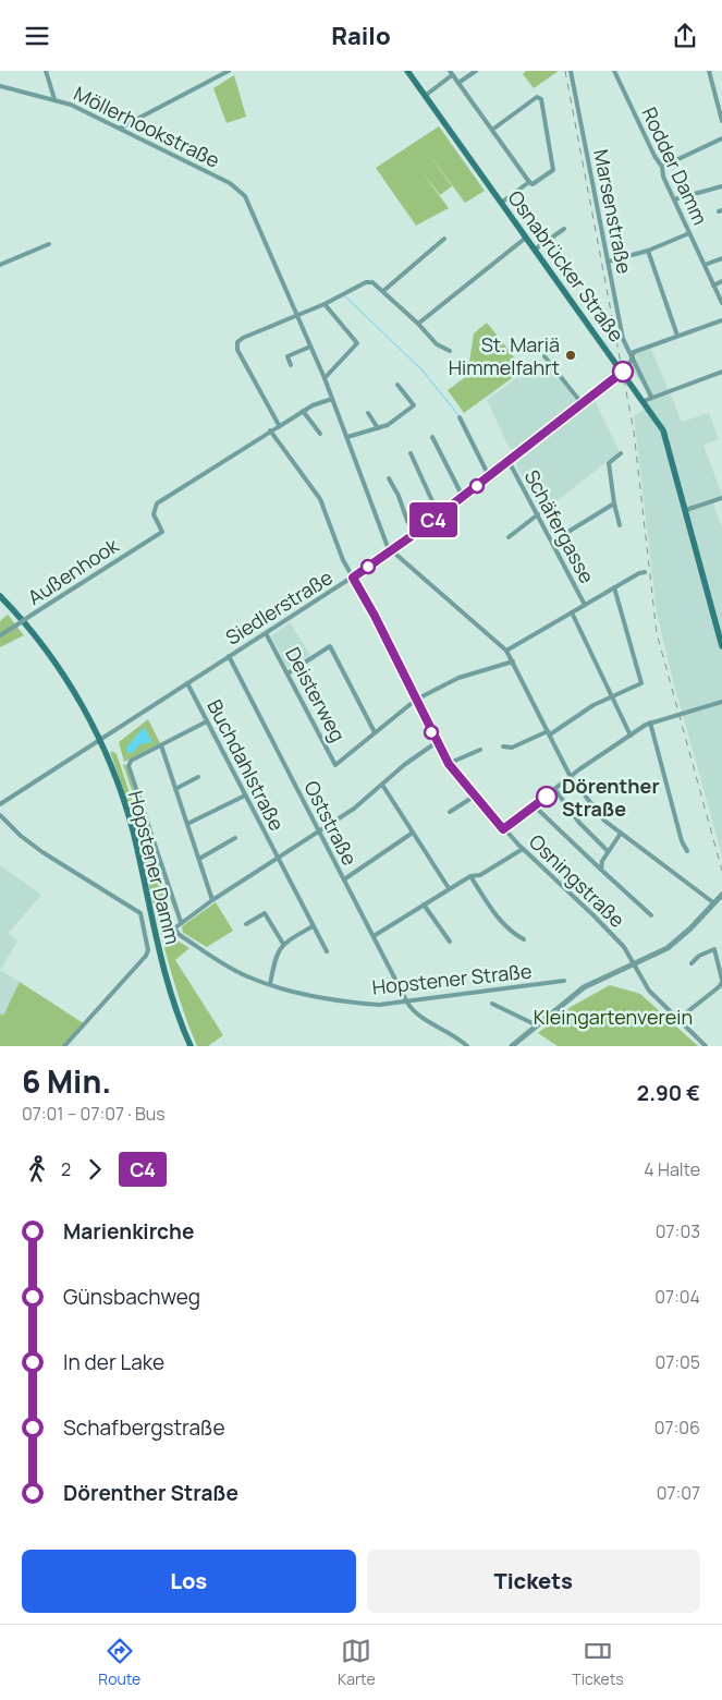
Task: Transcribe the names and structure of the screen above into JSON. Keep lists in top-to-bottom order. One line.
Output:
{"streets":{"main road":["Osnabrücker Straße","Hopstener Damm"],"street":["Möllerhookstraße","Rodder Damm","Marsenstraße","Schäfergasse","Außenhook","Siedlerstraße","Deisterweg","Buchdahlstraße","Oststraße","Osningstraße","Hopstener Straße"]},"crossings":[["Marsenstraße","Osnabrücker Straße"],["Osnabrücker Straße","Siedlerstraße"],["Schäfergasse","Siedlerstraße"],["Außenhook","Osningstraße"],["Siedlerstraße","Deisterweg"],["Siedlerstraße","Buchdahlstraße"],["Siedlerstraße","Oststraße"],["Siedlerstraße","Hopstener Damm"],["Siedlerstraße","Osningstraße"],["Deisterweg","Osningstraße"],["Oststraße","Hopstener Straße"]],"parks":["Kleingartenverein"],"places":["St. Mariä Himmelfahrt","Dörenther Straße"],"lines":["bus line C4"],"page":{"header":"Railo","on_map":"C4","heading":["6 Min.","07:01 – 07:07 · Bus","2.90 €"],"legs":["2","C4","4 Halte"],"list":[{"name":"Marienkirche","value":"07:03"},{"name":"Günsbachweg","value":"07:04"},{"name":"In der Lake","value":"07:05"},{"name":"Schafbergstraße","value":"07:06"},{"name":"Dörenther Straße","value":"07:07"}],"buttons":["Los","Tickets"],"tabs":["Route","Karte","Tickets"]}}
